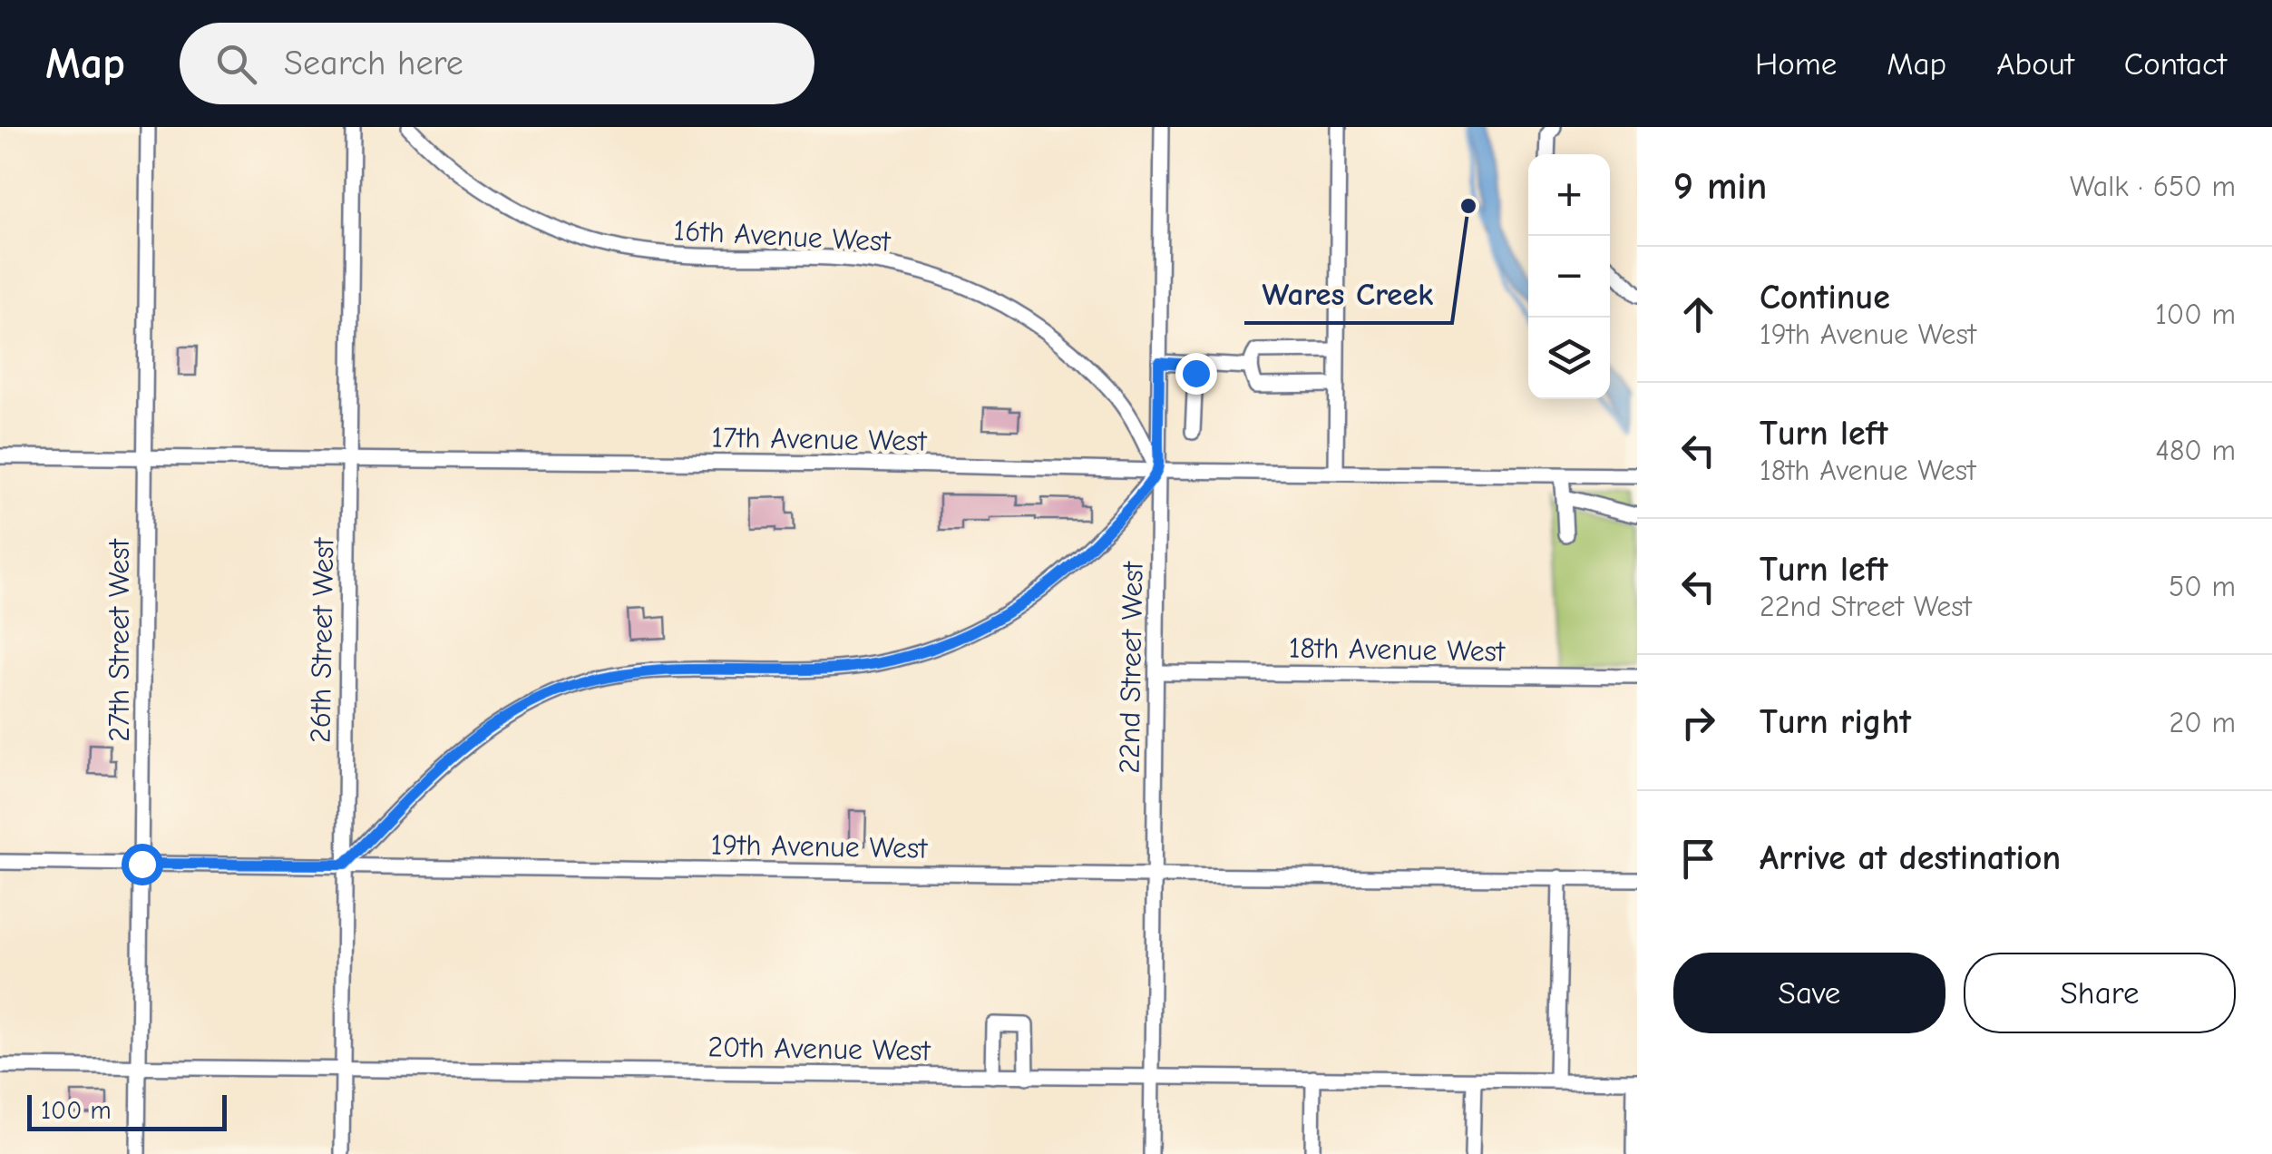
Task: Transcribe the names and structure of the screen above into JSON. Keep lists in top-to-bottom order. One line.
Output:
{"streets":{"street":["16th Avenue West","17th Avenue West","27th Street West","26th Street West","18th Avenue West","22nd Street West","19th Avenue West","20th Avenue West"]},"crossings":[["16th Avenue West","17th Avenue West"],["16th Avenue West","22nd Street West"],["17th Avenue West","27th Street West"],["17th Avenue West","26th Street West"],["17th Avenue West","22nd Street West"],["27th Street West","19th Avenue West"],["27th Street West","20th Avenue West"],["26th Street West","19th Avenue West"],["26th Street West","20th Avenue West"],["18th Avenue West","22nd Street West"],["22nd Street West","19th Avenue West"],["22nd Street West","20th Avenue West"]],"places":["Wares Creek"],"scale_bar":"100 m","page":{"header":"Map","search":"Search here","nav":["Home","Map","About","Contact"],"heading":["9 min","Walk · 650 m"],"map_buttons":["+","−"],"list":[["Continue","19th Avenue West","100 m"],["Turn left","18th Avenue West","480 m"],["Turn left","22nd Street West","50 m"],["Turn right","20 m"],"Arrive at destination"],"buttons":["Save","Share"],"scale":"100 m"}}
